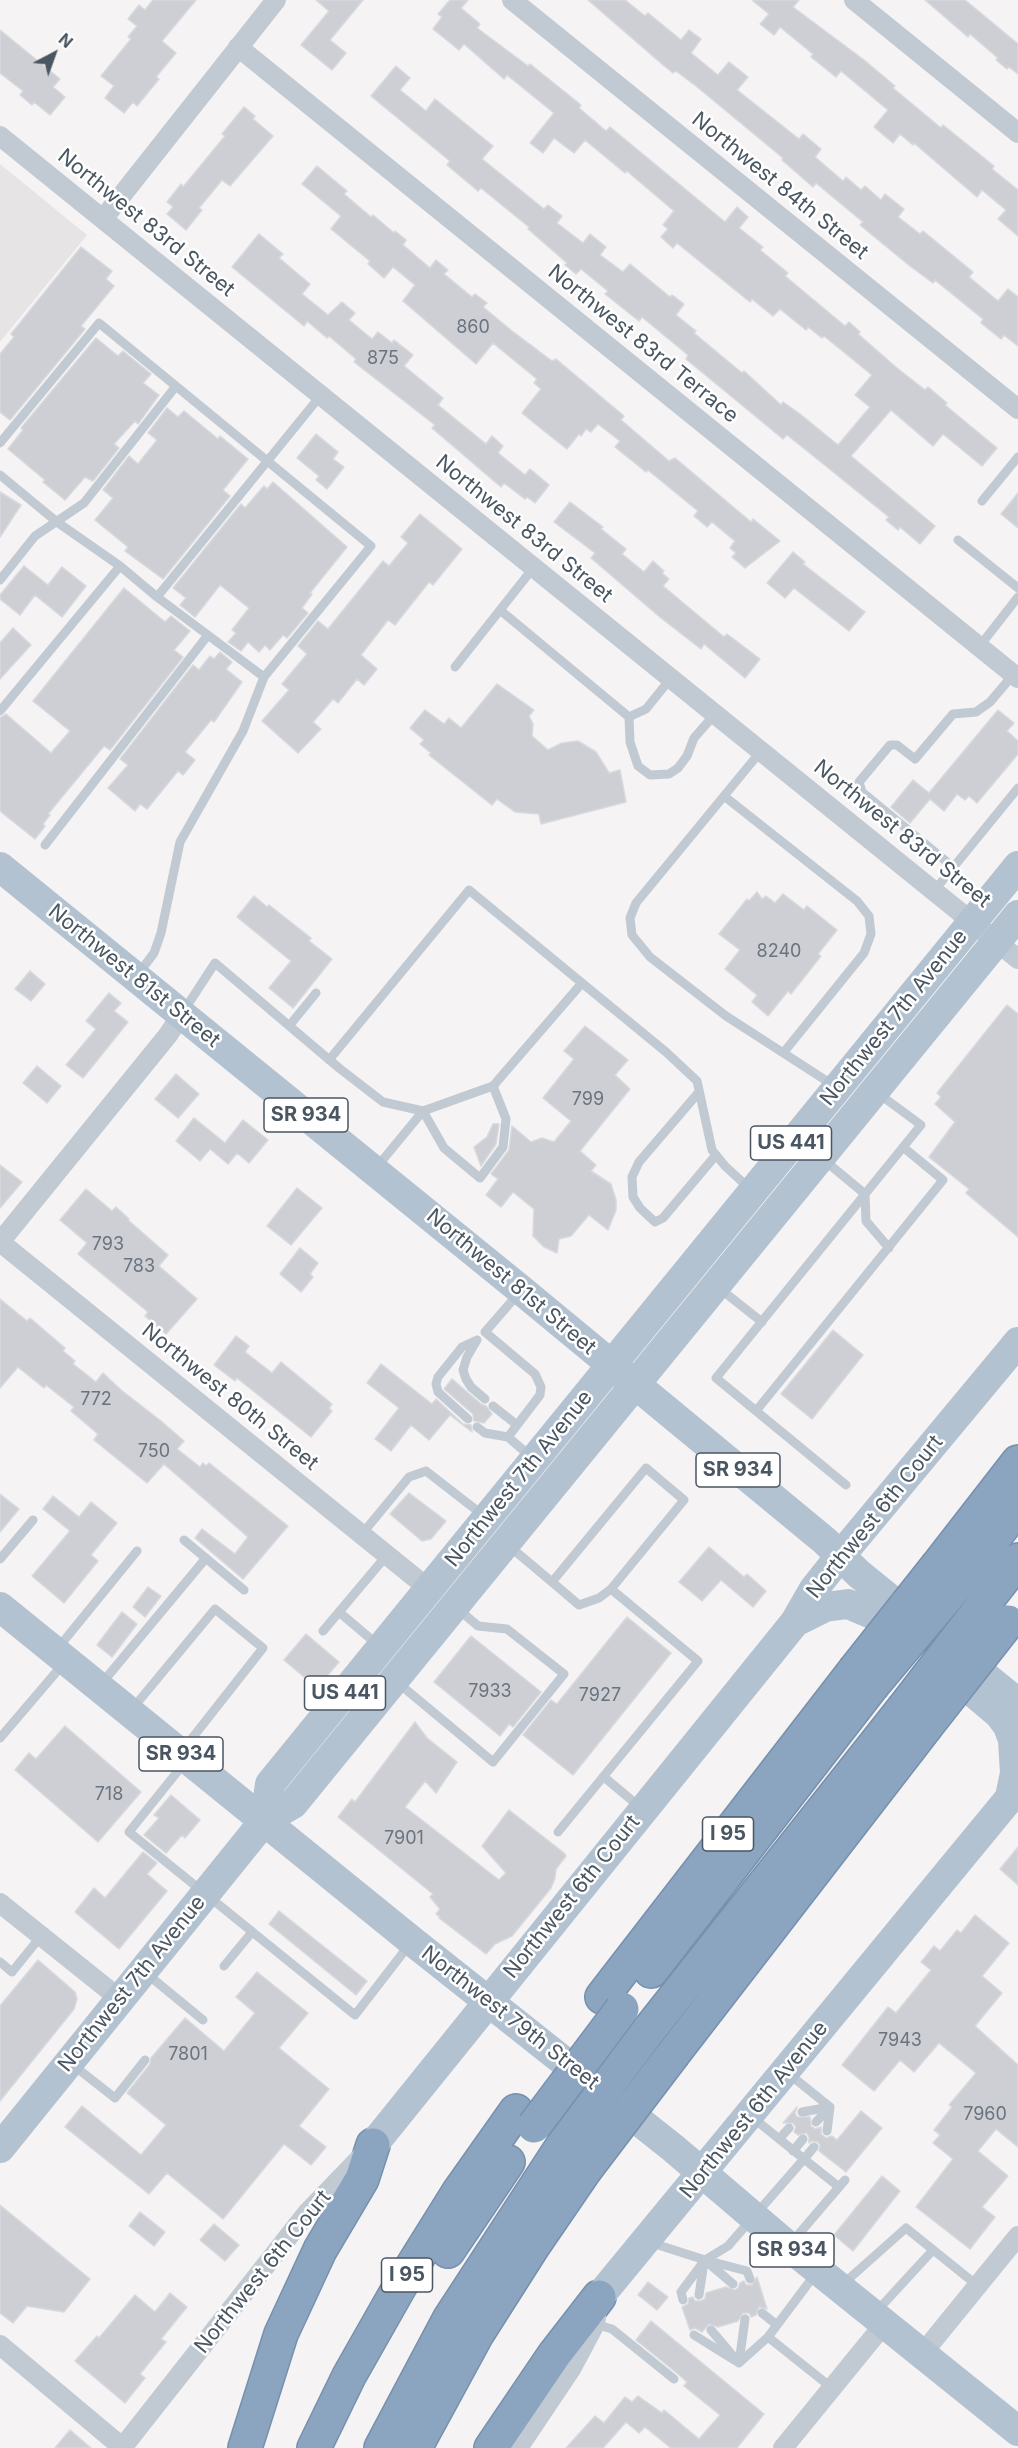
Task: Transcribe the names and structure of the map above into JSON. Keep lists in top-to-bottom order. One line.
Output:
{"streets":{"highway":["I 95"],"main road":["Northwest 81st Street","Northwest 7th Avenue","SR 934","US 441","Northwest 6th Court","Northwest 79th Street","Northwest 6th Avenue"],"street":["Northwest 84th Street","Northwest 83rd Street","Northwest 83rd Terrace","Northwest 80th Street"]},"crossings":[["Northwest 83rd Street","Northwest 7th Avenue"],["Northwest 81st Street","Northwest 7th Avenue"],["Northwest 81st Street","Northwest 6th Court"],["Northwest 7th Avenue","Northwest 80th Street"],["Northwest 7th Avenue","Northwest 79th Street"],["Northwest 6th Court","Northwest 79th Street"],["Northwest 79th Street","Northwest 6th Avenue"]],"house_numbers":["860","875","8240","799","793","783","772","750","7933","7927","718","7901","7943","7801","7960"],"north":"top right"}
